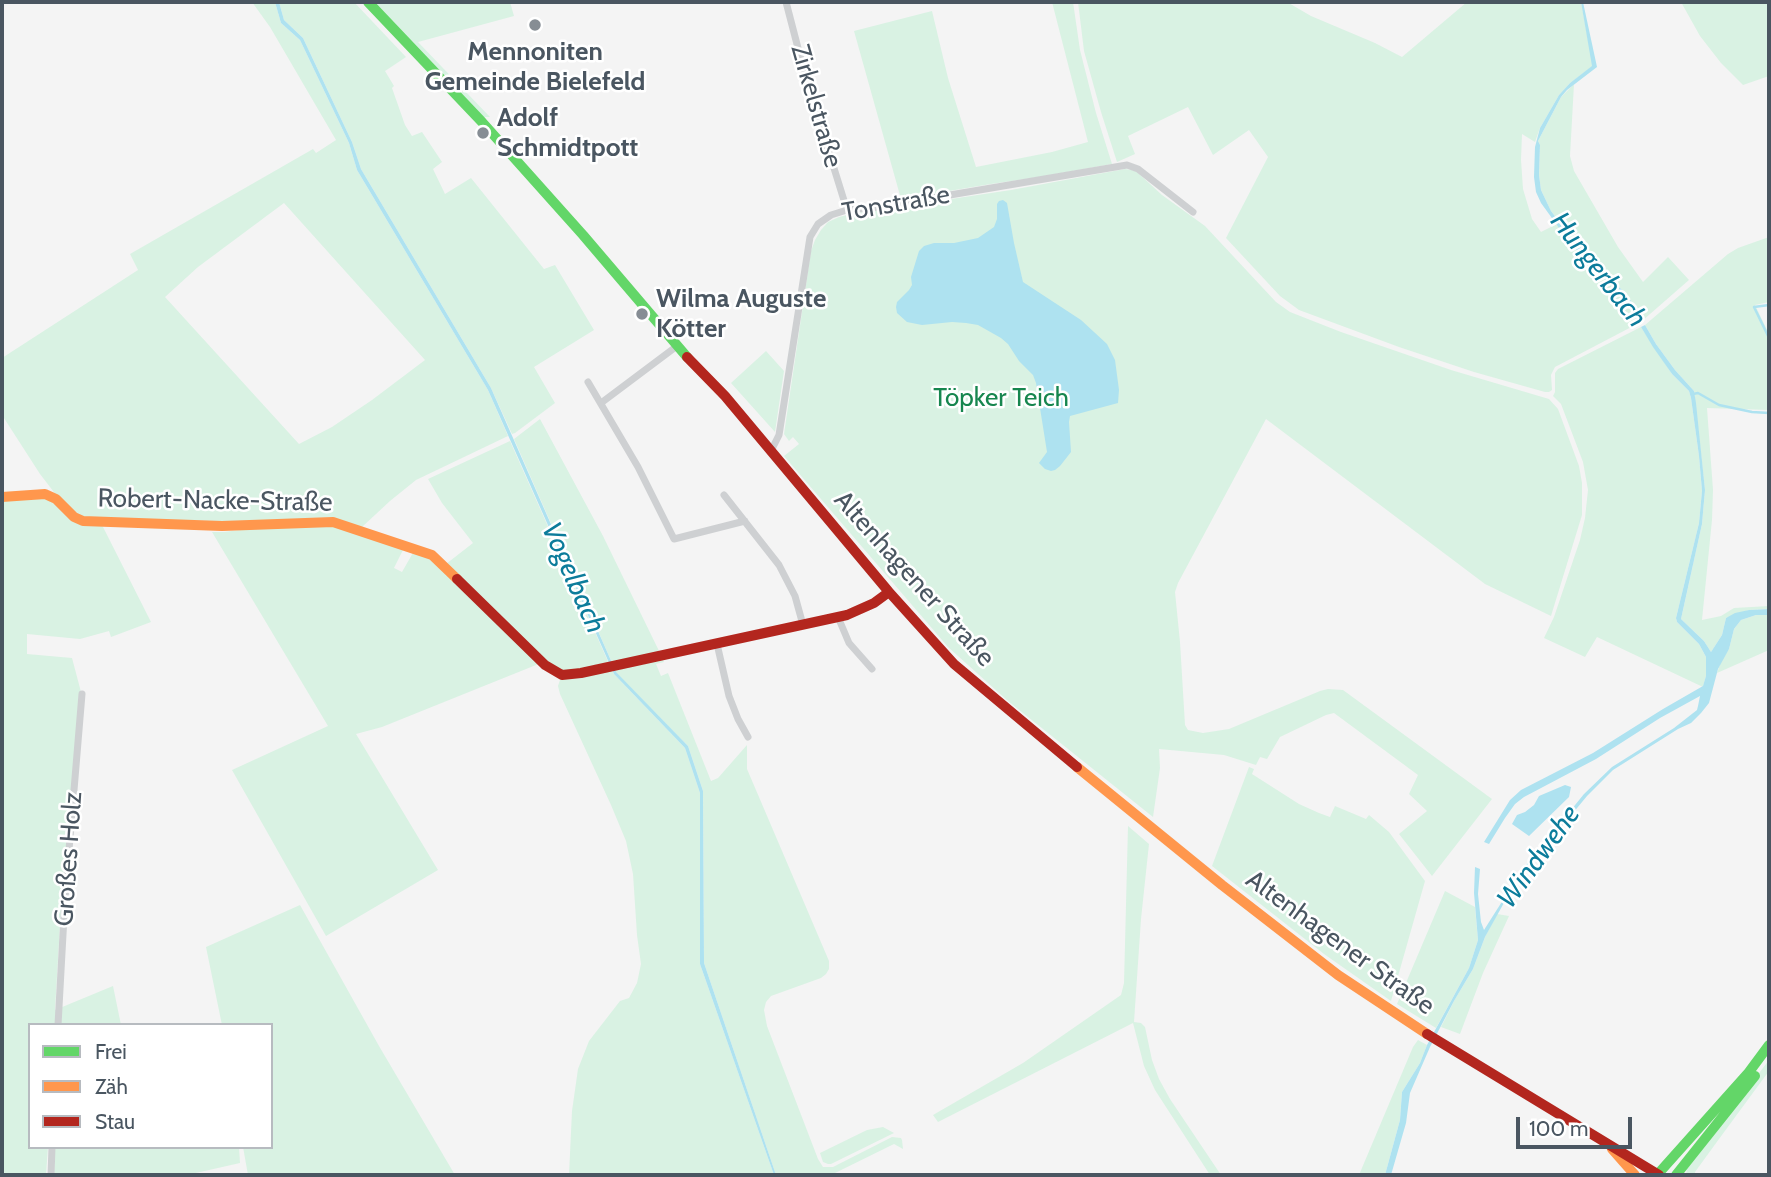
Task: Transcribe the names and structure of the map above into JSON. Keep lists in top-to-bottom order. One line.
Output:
{"streets":{"main road":["Robert-Nacke-Straße","Altenhagener Straße"],"street":["Zirkelstraße","Tonstraße","Großes Holz"]},"crossings":[["Zirkelstraße","Tonstraße"],["Tonstraße","Altenhagener Straße"],["Robert-Nacke-Straße","Altenhagener Straße"]],"water":["Hungerbach","Vogelbach","Windwehe"],"parks":["Töpker Teich"],"places":["Mennoniten Gemeinde Bielefeld","Adolf Schmidtpott","Wilma Auguste Kötter"],"legend":["Frei","Zäh","Stau"],"scale_bar":"100 m"}
